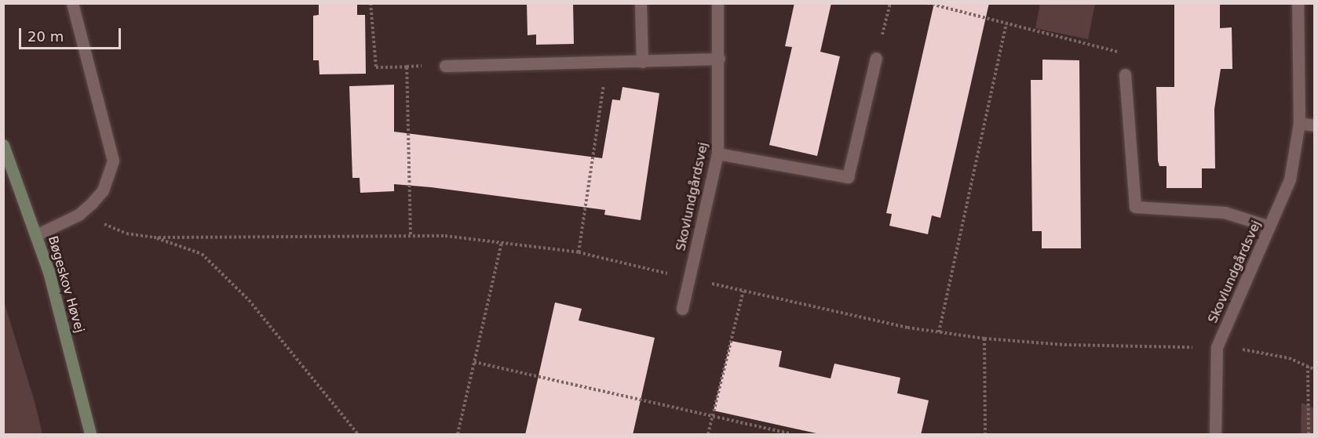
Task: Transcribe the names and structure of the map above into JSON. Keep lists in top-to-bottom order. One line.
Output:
{"streets":{"street":["Skovlundgårdsvej","Bøgeskov Høvej"]},"scale_bar":"20 m"}
